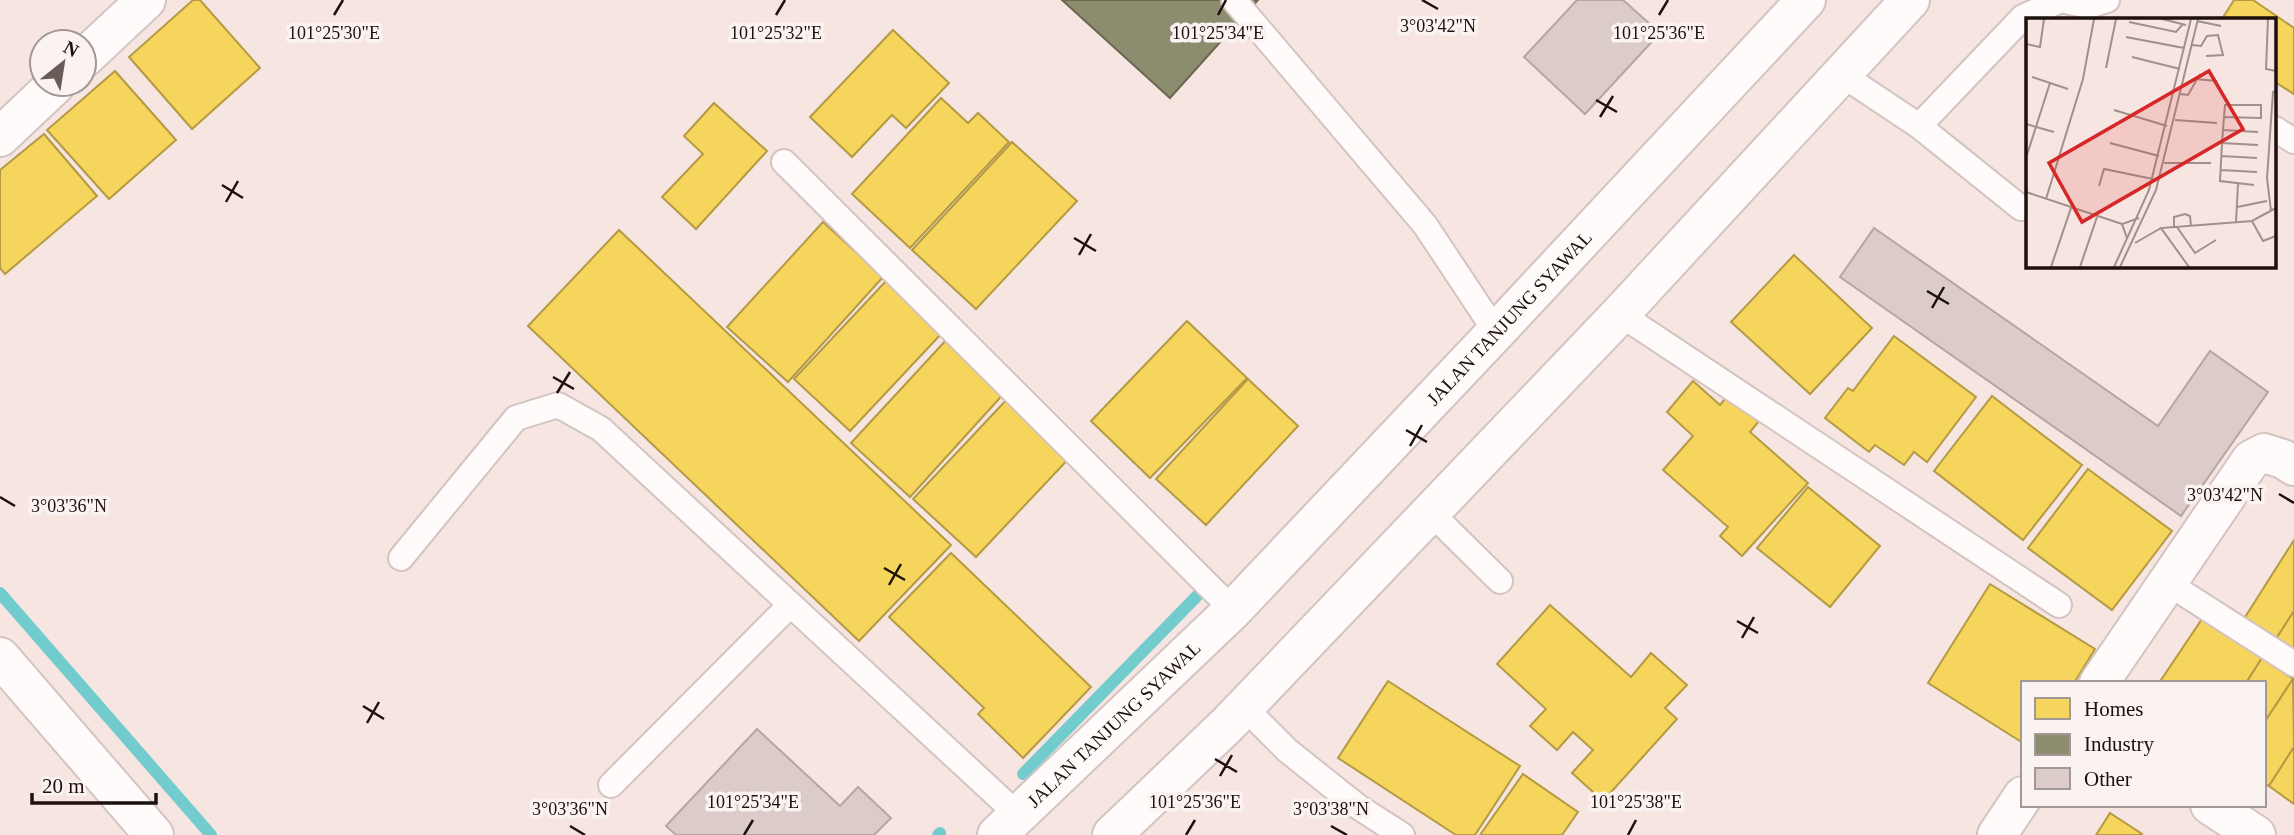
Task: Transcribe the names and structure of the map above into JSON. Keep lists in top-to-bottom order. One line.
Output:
{"streets":{"main road":["JALAN TANJUNG SYAWAL"]},"legend":["Homes","Industry","Other"],"scale_bar":"20 m","north":"top right","coordinates":["3°03'42\"N","101°25'30\"E","101°25'32\"E","101°25'34\"E","101°25'36\"E","3°03'36\"N","101°25'38\"E","3°03'38\"N"]}
